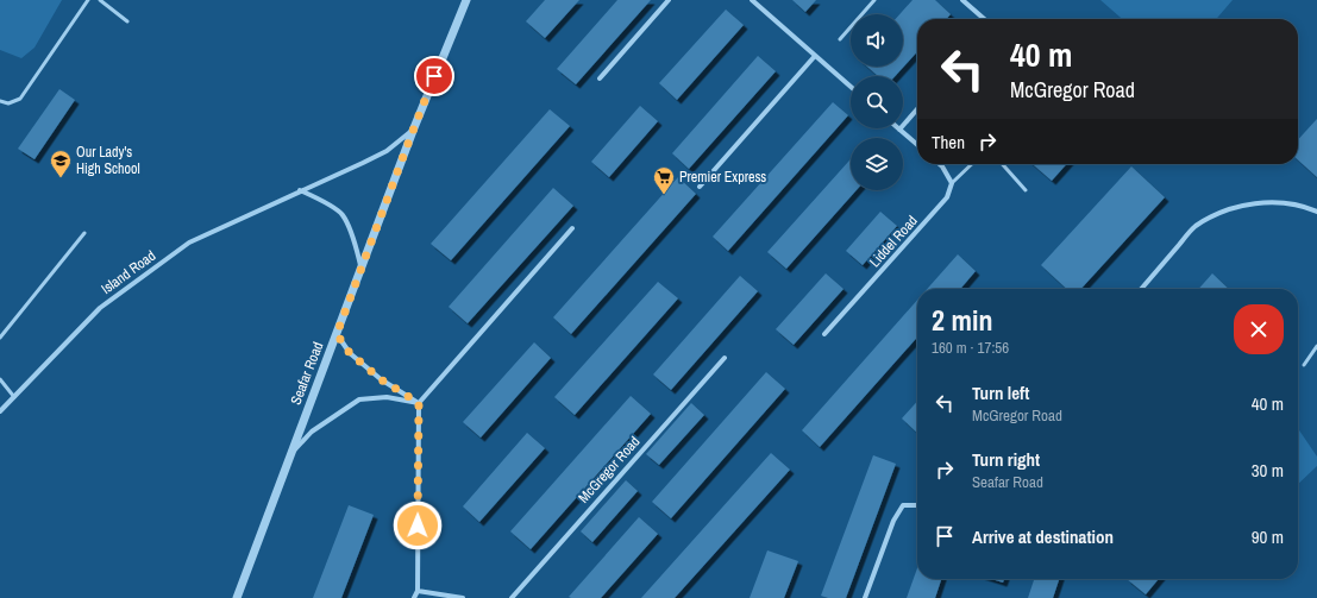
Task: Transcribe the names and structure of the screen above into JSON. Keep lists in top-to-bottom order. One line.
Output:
{"streets":{"street":["Liddel Road","Island Road","Seafar Road","McGregor Road"]},"crossings":[["Island Road","Seafar Road"]],"places":{"school or university":["Our Lady's High School"],"supermarket":["Premier Express"]},"page":{"turn":["40 m","McGregor Road"],"then":"Then","heading":["2 min","160 m · 17:56"],"list":[{"name":"Turn left","note":"McGregor Road","value":"40 m"},{"name":"Turn right","note":"Seafar Road","value":"30 m"},{"name":"Arrive at destination","value":"90 m"}]}}
